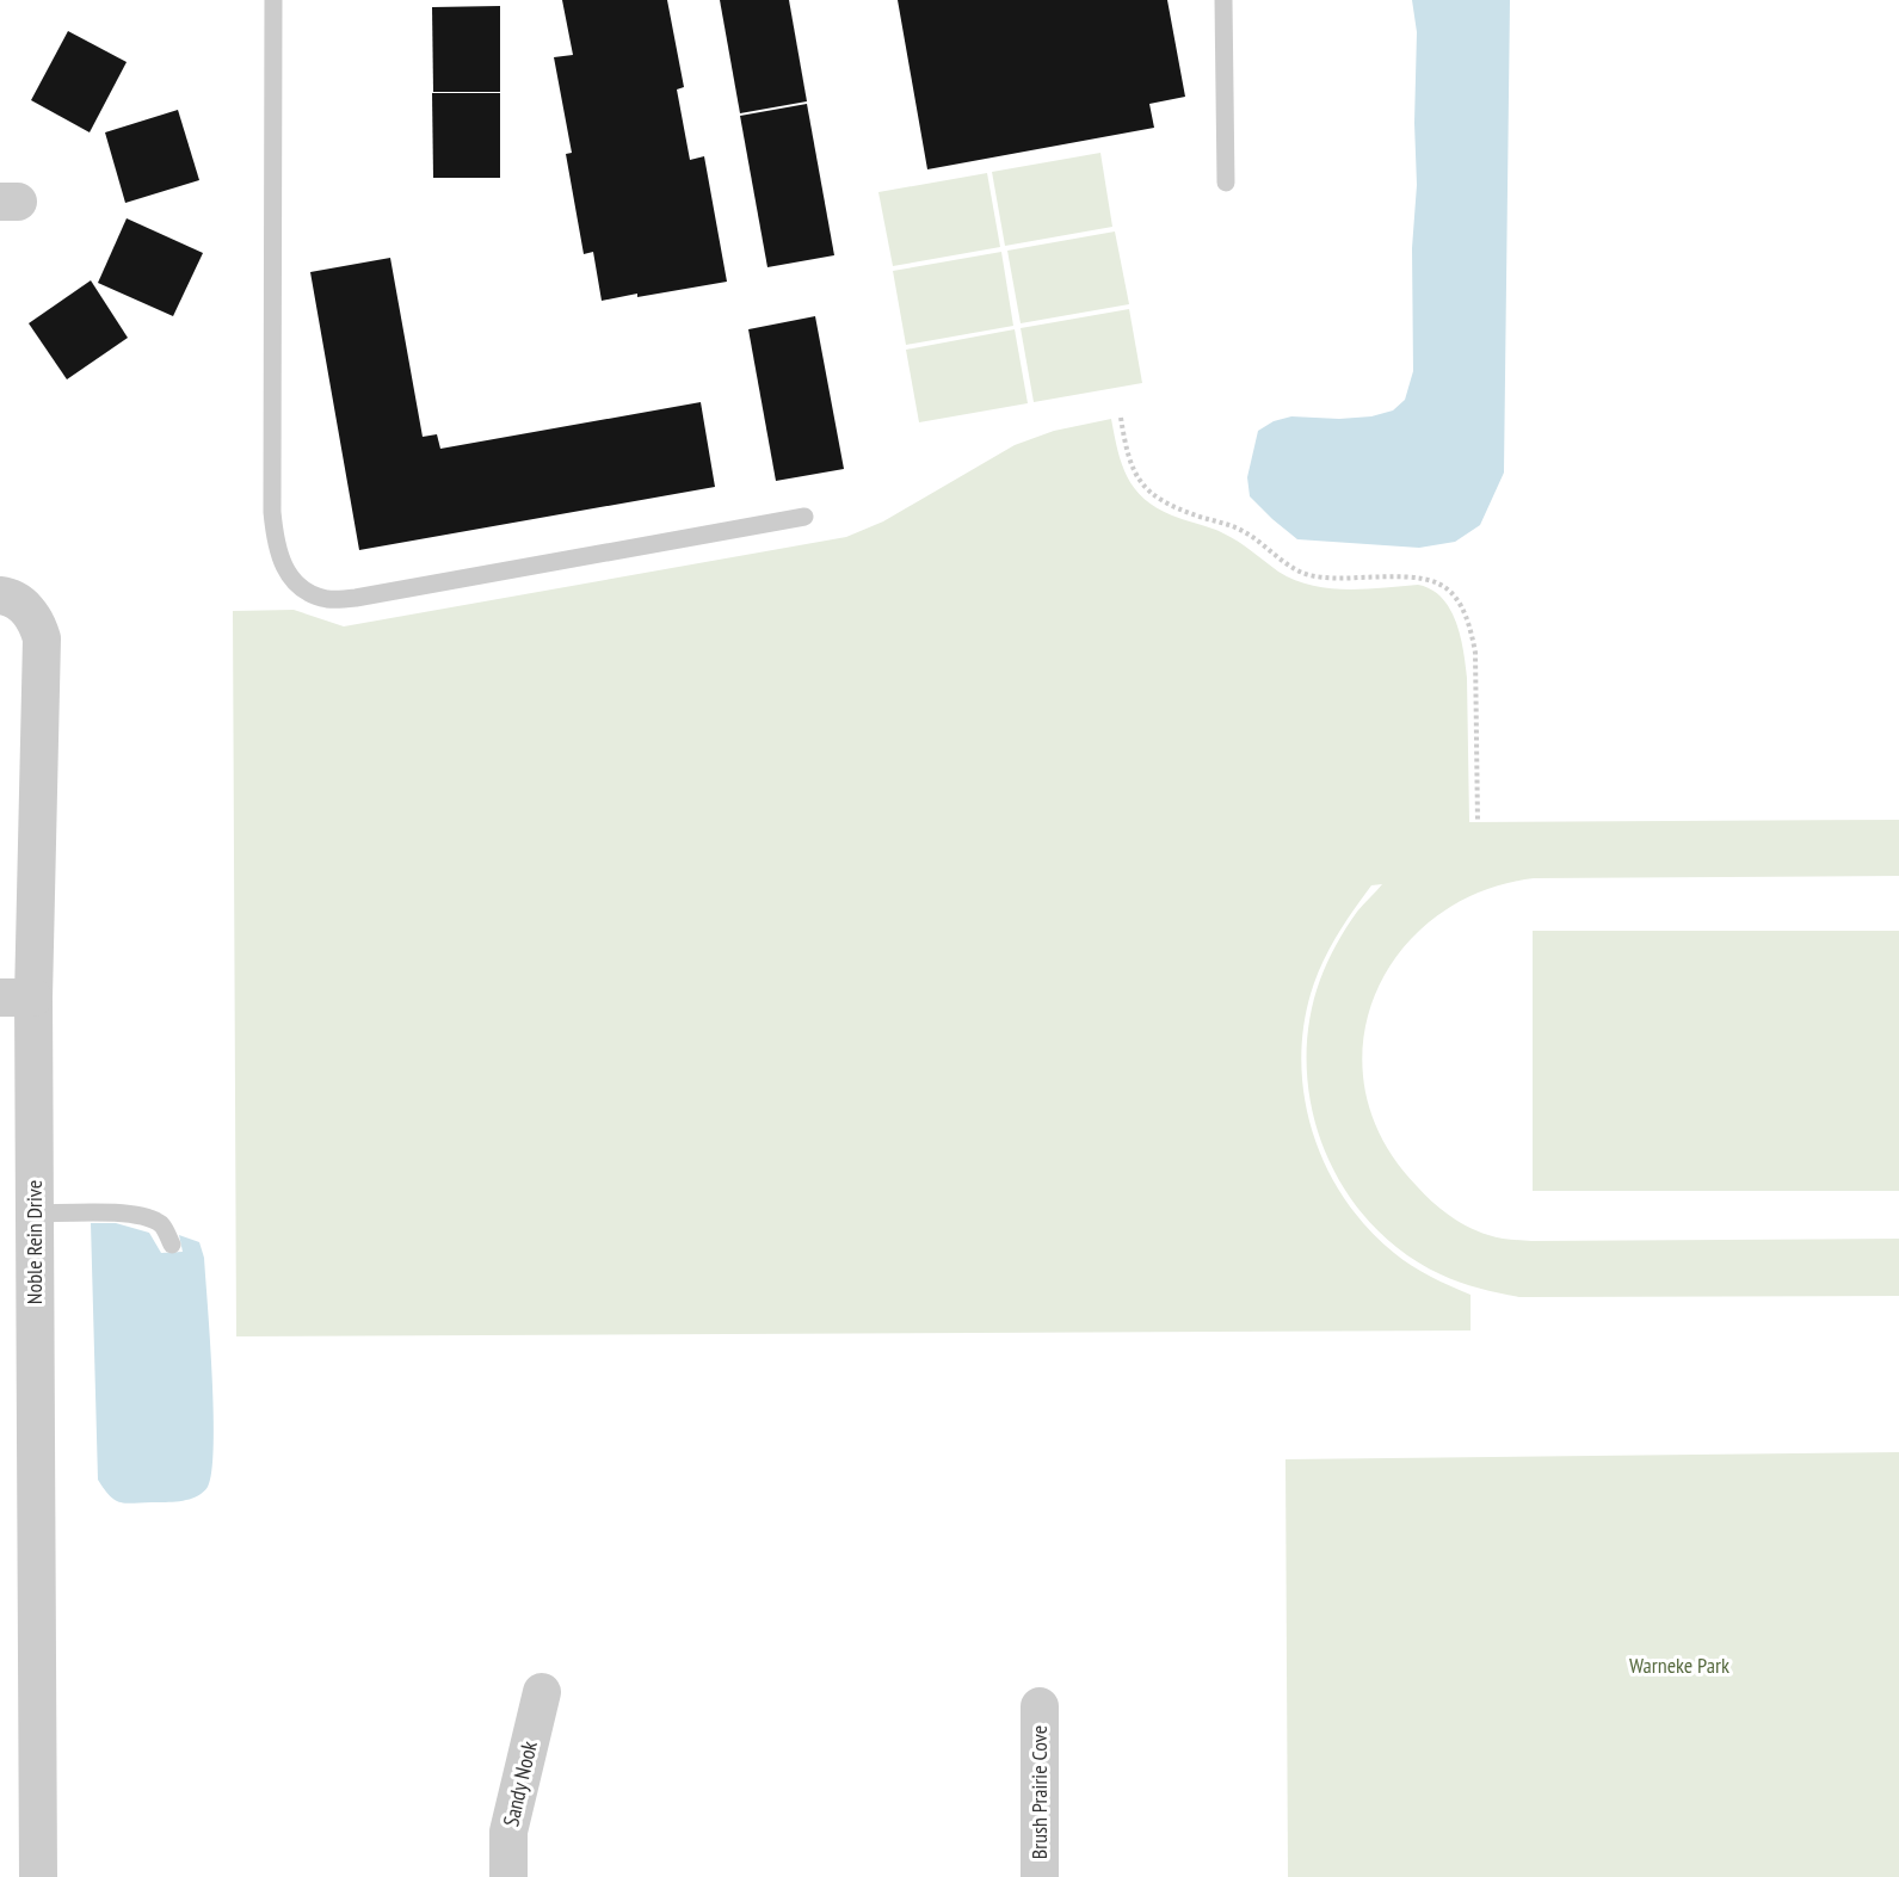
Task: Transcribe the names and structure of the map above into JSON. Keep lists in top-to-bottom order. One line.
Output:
{"streets":{"street":["Noble Rein Drive","Sandy Nook","Brush Prairie Cove"]},"parks":["Warneke Park"]}
